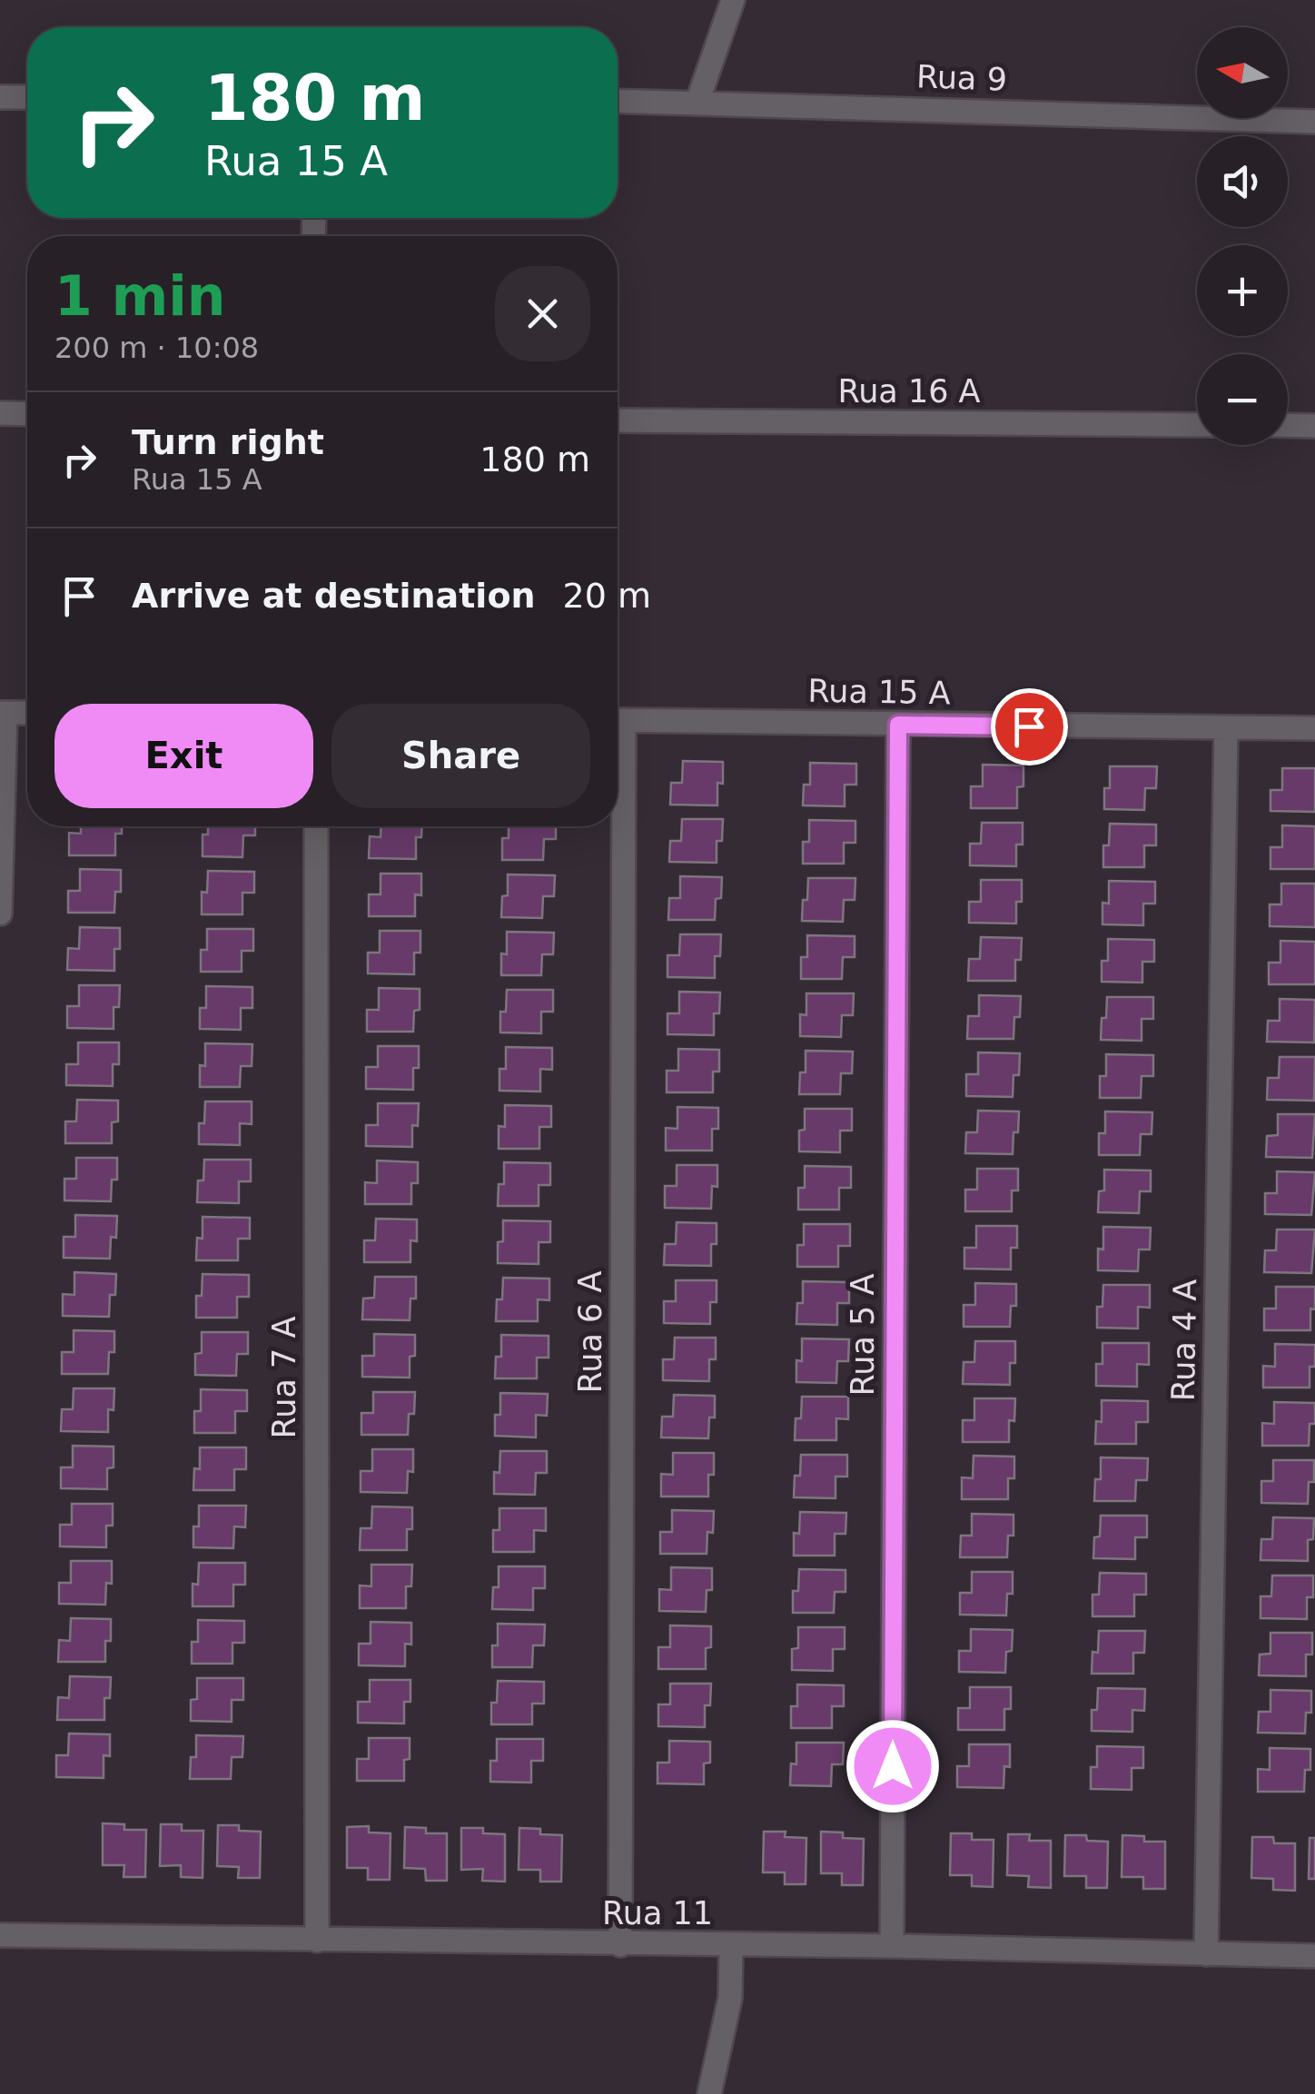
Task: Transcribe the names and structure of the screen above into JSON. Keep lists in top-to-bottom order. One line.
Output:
{"streets":{"street":["Rua 9","Rua 16 A","Rua 15 A","Rua 6 A","Rua 5 A","Rua 4 A","Rua 7 A","Rua 11"]},"crossings":[["Rua 15 A","Rua 5 A"],["Rua 15 A","Rua 4 A"],["Rua 6 A","Rua 11"],["Rua 5 A","Rua 11"],["Rua 4 A","Rua 11"],["Rua 7 A","Rua 11"]],"north":"left","page":{"map_buttons":["+","−"],"turn":["180 m","Rua 15 A"],"heading":["1 min","200 m · 10:08"],"list":[{"name":"Turn right","note":"Rua 15 A","value":"180 m"},{"name":"Arrive at destination","value":"20 m"}],"buttons":["Exit","Share"]}}
